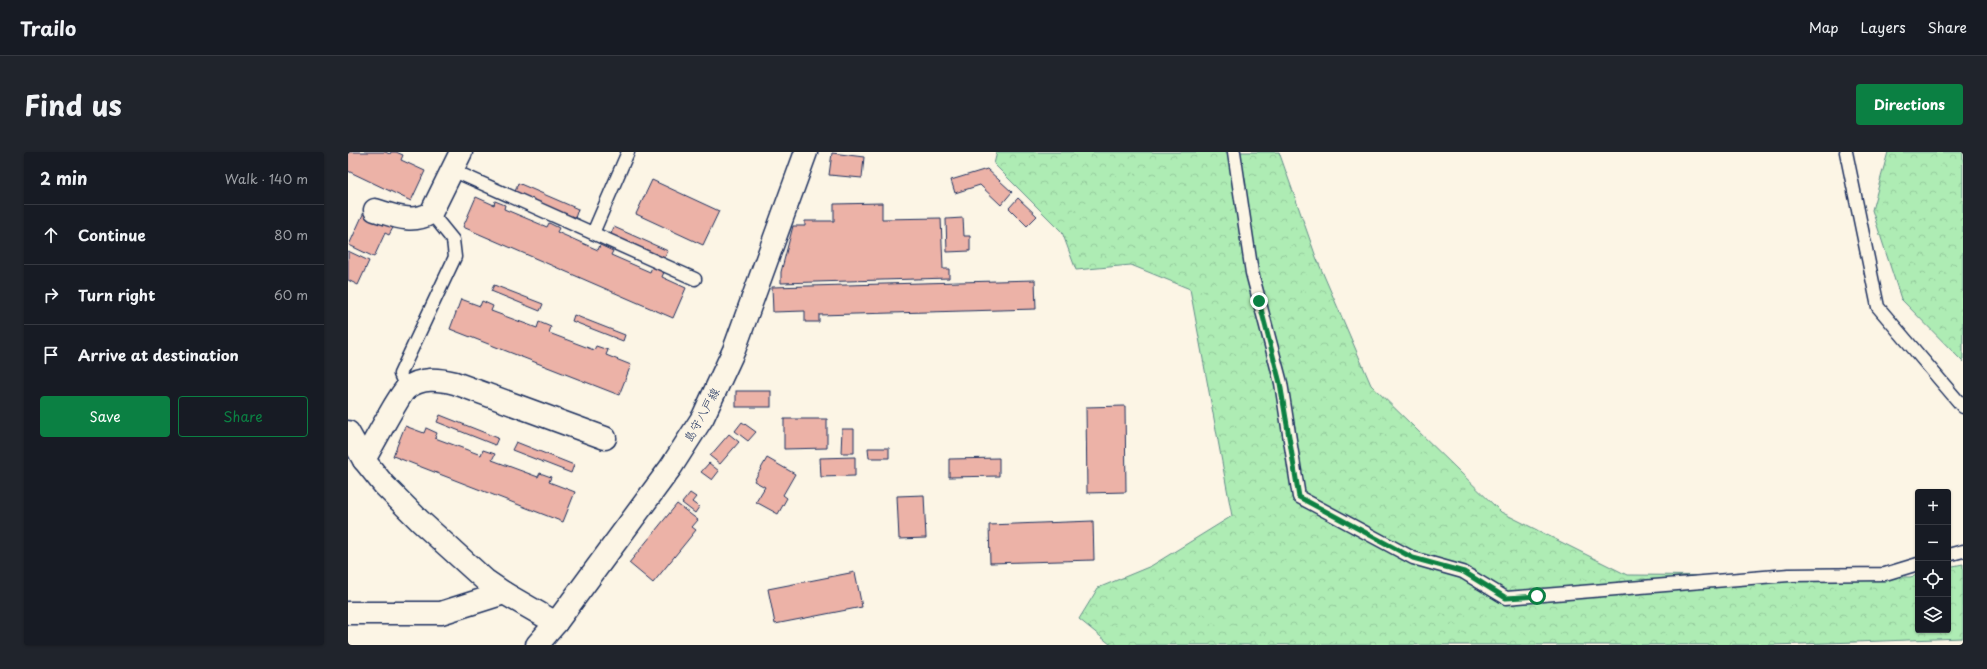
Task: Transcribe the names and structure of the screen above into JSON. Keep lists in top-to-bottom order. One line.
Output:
{"streets":{"street":["島守八戸線"]},"page":{"header":"Trailo","nav":["Map","Layers","Share"],"title":"Find us","buttons":["Directions",["Save","Share"]],"heading":["2 min","Walk · 140 m"],"list":[["Continue","80 m"],["Turn right","60 m"],"Arrive at destination"],"map_buttons":["+","−"]}}
